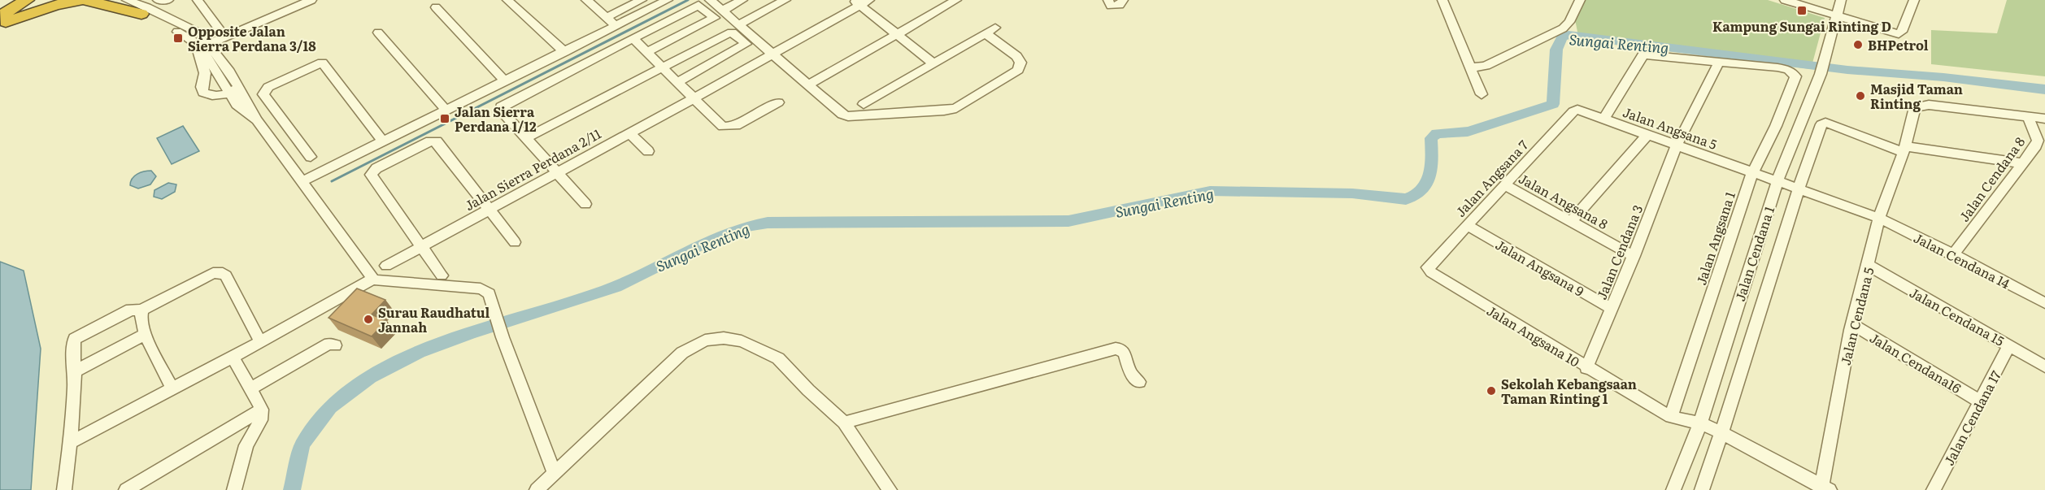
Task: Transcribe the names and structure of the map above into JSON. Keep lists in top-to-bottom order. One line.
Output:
{"streets":{"street":["Jalan Angsana 5","Jalan Sierra Perdana 2/11","Jalan Angsana 7","Jalan Cendana 8","Jalan Angsana 8","Jalan Angsana 1","Jalan Cendana 3","Jalan Cendana 1","Jalan Cendana 14","Jalan Angsana 9","Jalan Cendana 5","Jalan Cendana 15","Jalan Angsana 10","Jalan Cendana16","Jalan Cendana 17"]},"crossings":[["Jalan Angsana 5","Jalan Angsana 7"],["Jalan Angsana 5","Jalan Angsana 1"],["Jalan Angsana 5","Jalan Cendana 3"],["Jalan Angsana 5","Jalan Cendana 1"],["Jalan Angsana 5","Jalan Cendana 14"],["Jalan Angsana 7","Jalan Angsana 8"],["Jalan Angsana 7","Jalan Angsana 9"],["Jalan Angsana 7","Jalan Angsana 10"],["Jalan Cendana 8","Jalan Cendana 14"],["Jalan Cendana 8","Jalan Cendana 5"],["Jalan Angsana 8","Jalan Cendana 3"],["Jalan Angsana 1","Jalan Cendana 3"],["Jalan Angsana 1","Jalan Angsana 10"],["Jalan Cendana 3","Jalan Angsana 9"],["Jalan Cendana 3","Jalan Angsana 10"],["Jalan Cendana 1","Jalan Cendana 14"],["Jalan Cendana 1","Jalan Cendana 5"],["Jalan Cendana 1","Jalan Angsana 10"],["Jalan Cendana 14","Jalan Cendana 5"],["Jalan Cendana 5","Jalan Cendana 15"],["Jalan Cendana 5","Jalan Angsana 10"],["Jalan Cendana 5","Jalan Cendana16"],["Jalan Cendana 15","Jalan Cendana 17"],["Jalan Cendana16","Jalan Cendana 17"]],"water":["Sungai Renting"],"places":{"transit":["Kampung Sungai Rinting D","Opposite Jalan Sierra Perdana 3/18","Jalan Sierra Perdana 1/12"],"other":["BHPetrol","Masjid Taman Rinting","Surau Raudhatul Jannah","Sekolah Kebangsaan Taman Rinting 1"]}}
